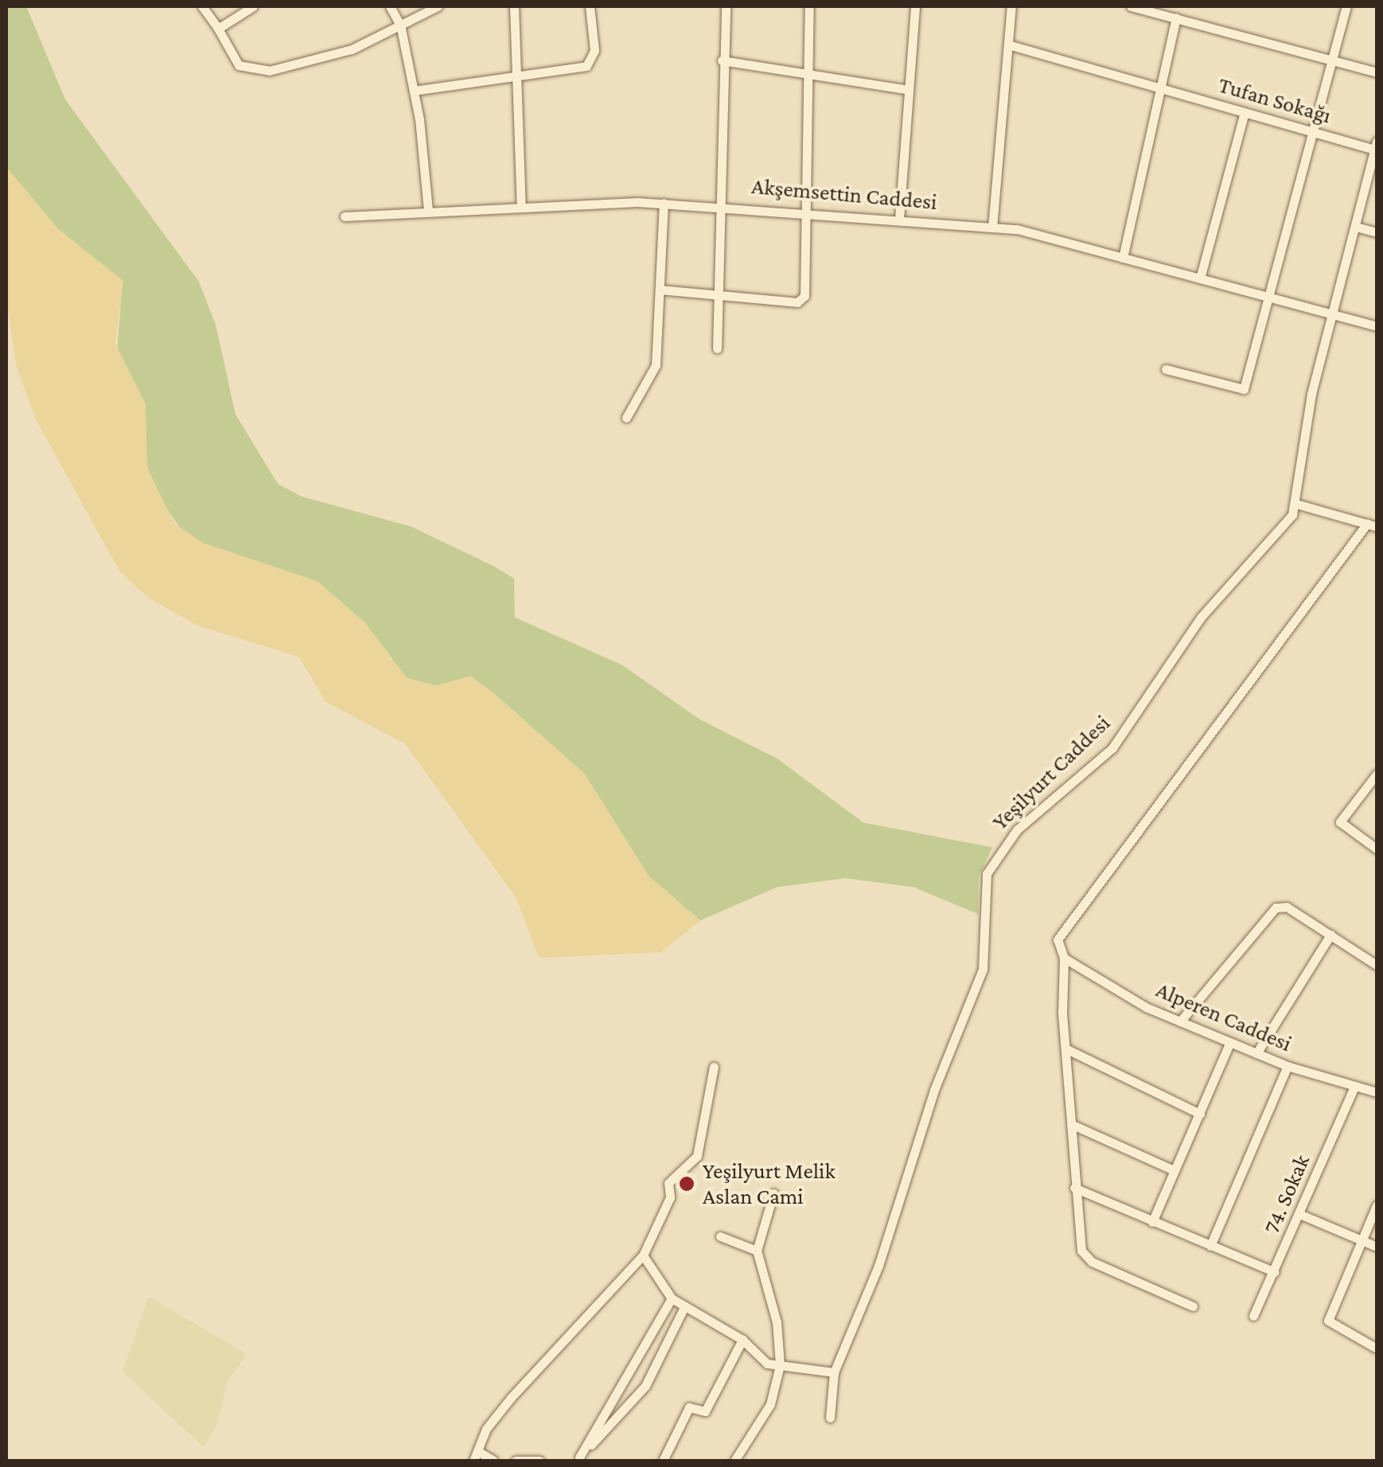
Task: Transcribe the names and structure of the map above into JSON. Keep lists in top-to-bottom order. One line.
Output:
{"streets":{"street":["Tufan Sokağı","Akşemsettin Caddesi","Yeşilyurt Caddesi","Alperen Caddesi","74. Sokak"]},"crossings":[["Tufan Sokağı","Yeşilyurt Caddesi"],["Akşemsettin Caddesi","Yeşilyurt Caddesi"],["Alperen Caddesi","74. Sokak"]],"places":["Yeşilyurt Melik Aslan Cami"]}
